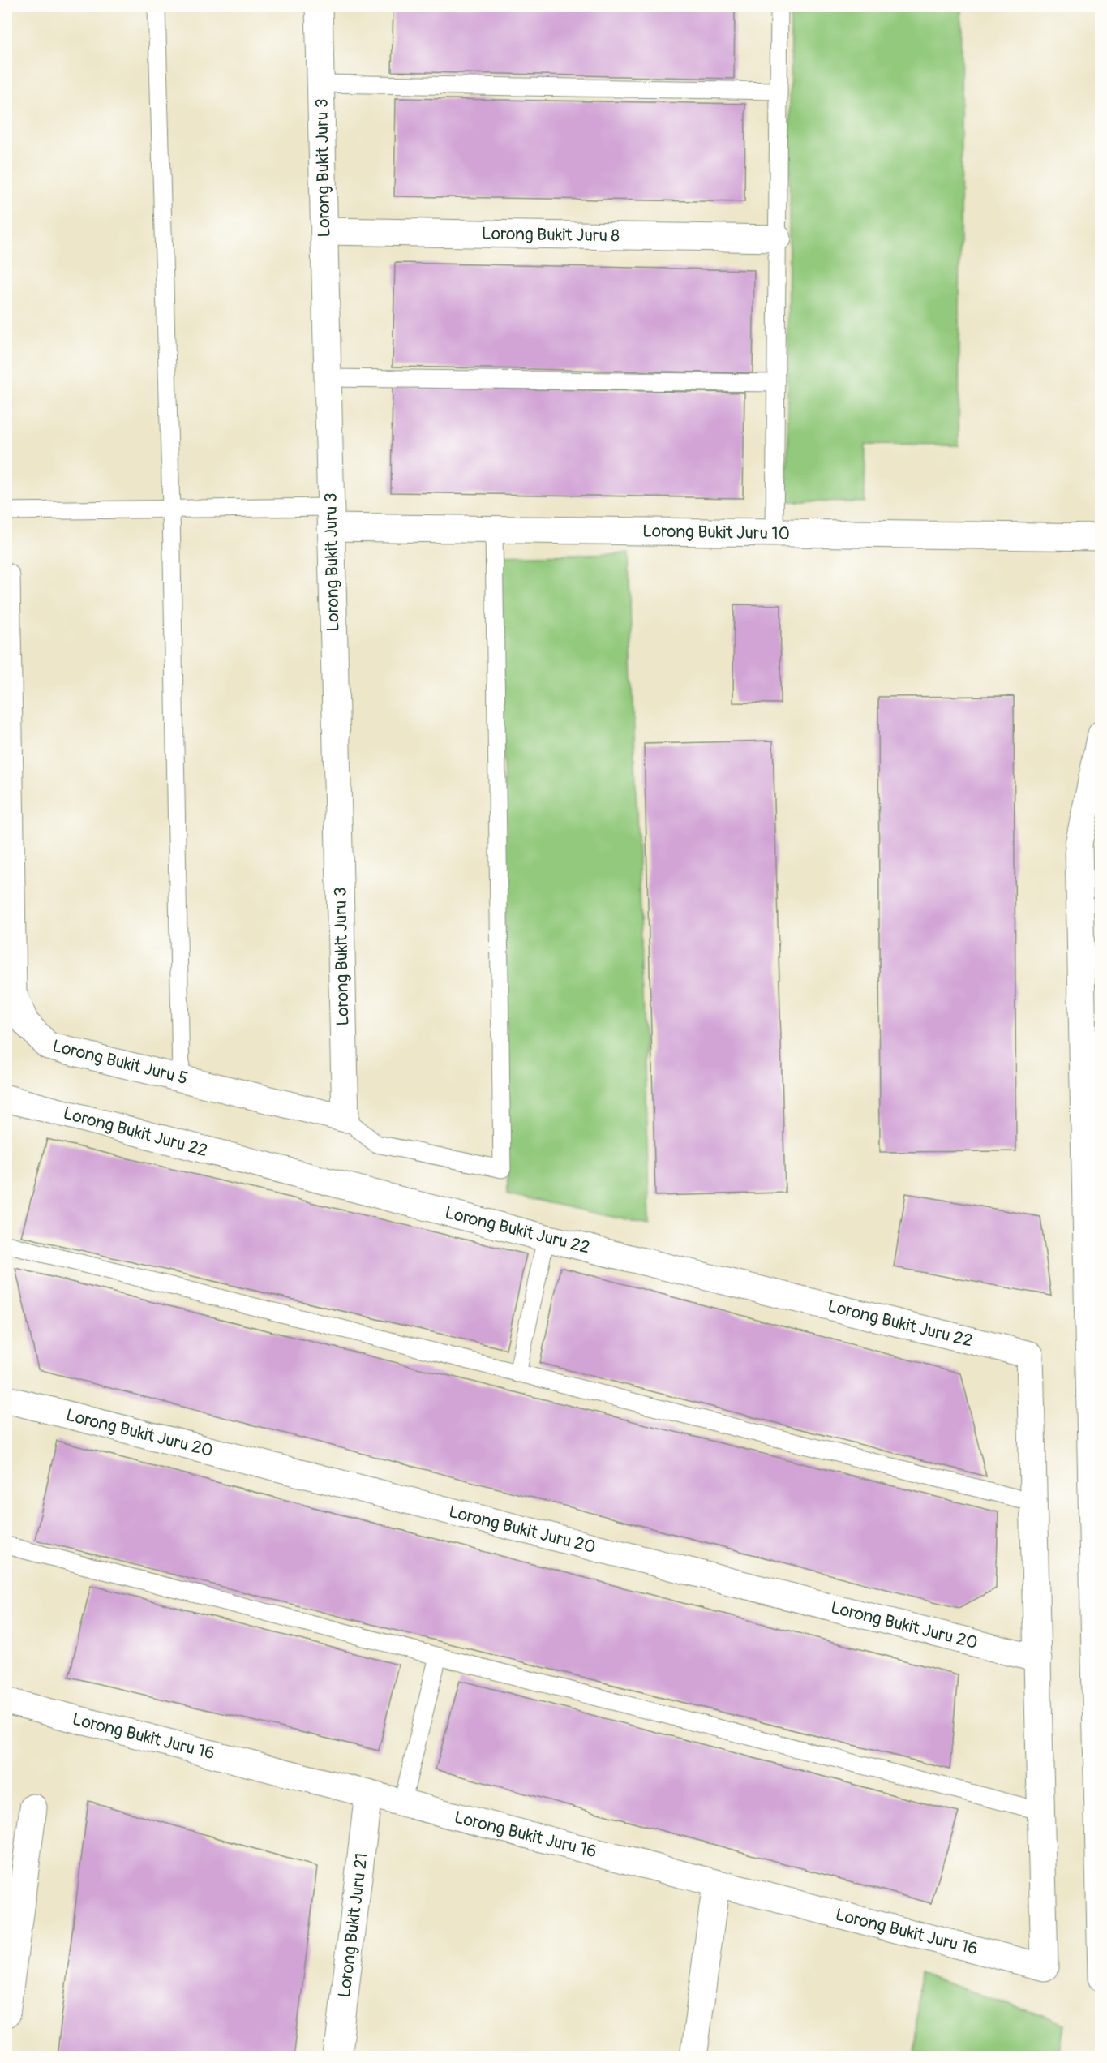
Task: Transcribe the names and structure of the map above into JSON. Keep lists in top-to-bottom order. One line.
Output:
{"streets":{"street":["Lorong Bukit Juru 3","Lorong Bukit Juru 8","Lorong Bukit Juru 10","Lorong Bukit Juru 5","Lorong Bukit Juru 22","Lorong Bukit Juru 20","Lorong Bukit Juru 16","Lorong Bukit Juru 21"]},"crossings":[["Lorong Bukit Juru 3","Lorong Bukit Juru 8"],["Lorong Bukit Juru 3","Lorong Bukit Juru 10"],["Lorong Bukit Juru 3","Lorong Bukit Juru 5"],["Lorong Bukit Juru 16","Lorong Bukit Juru 21"]]}
